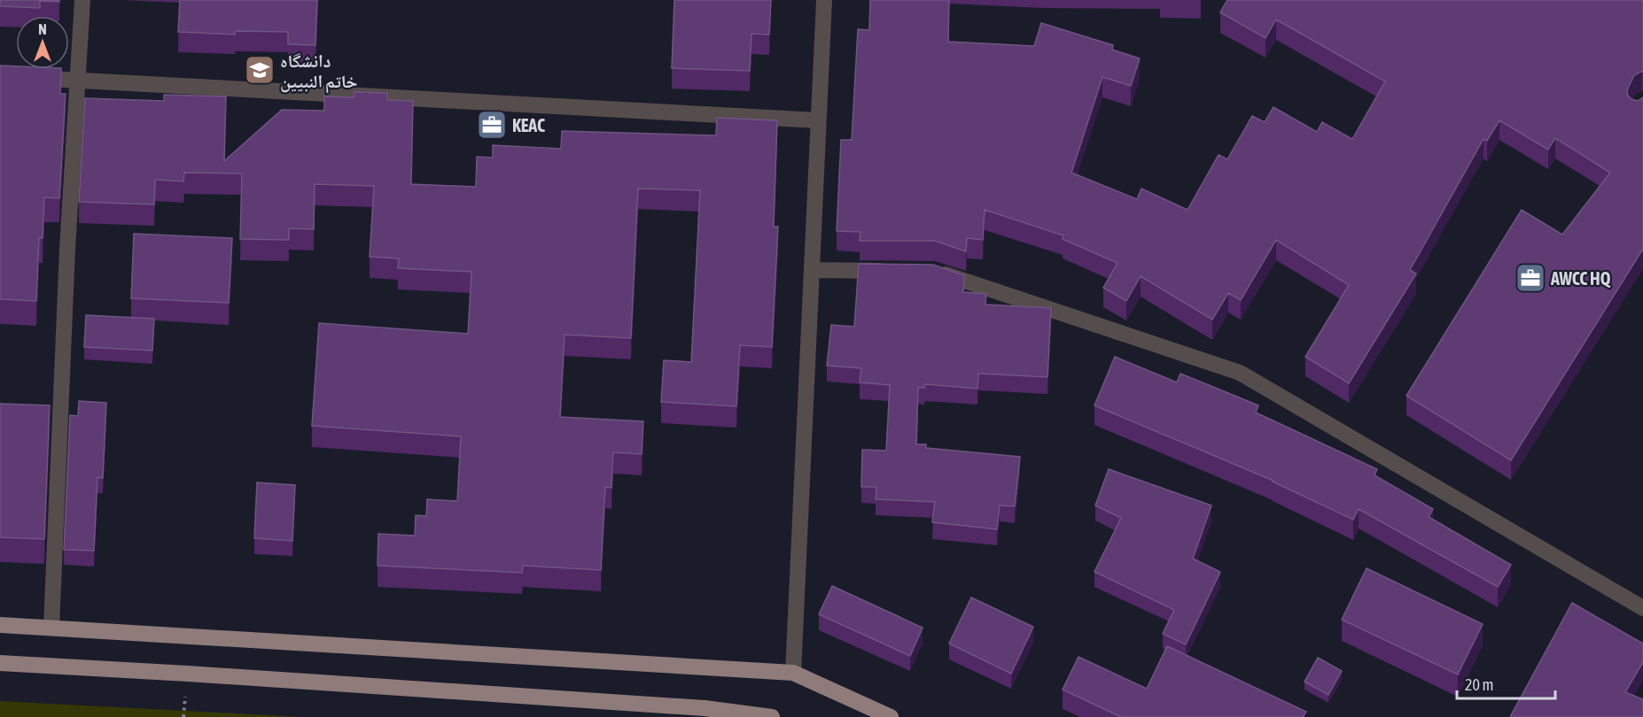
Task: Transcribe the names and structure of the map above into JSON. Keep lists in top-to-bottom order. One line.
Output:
{"places":{"school or university":["دانشگاه خاتم النبیین"],"office":["KEAC","AWCC HQ"]},"scale_bar":"20 m","north":"top"}
